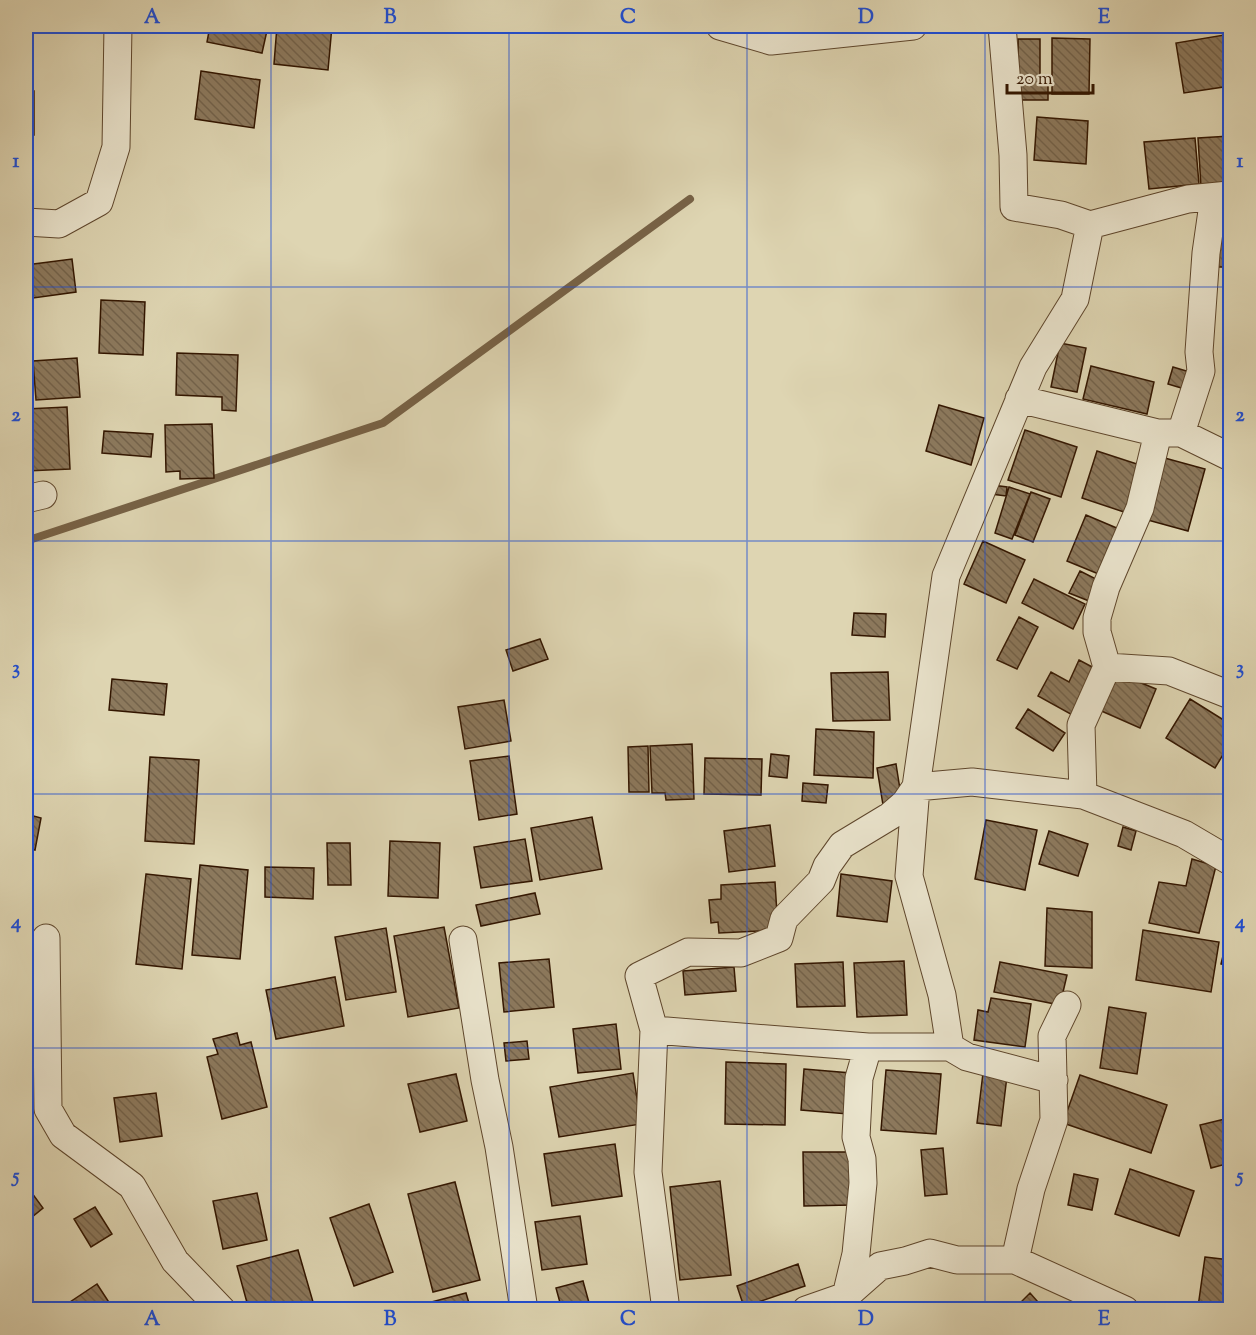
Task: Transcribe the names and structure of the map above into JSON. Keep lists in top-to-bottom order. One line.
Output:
{"scale_bar":"20 m","grid":{"columns":["A","B","C","D","E"],"rows":["1","2","3","4","5"]}}
